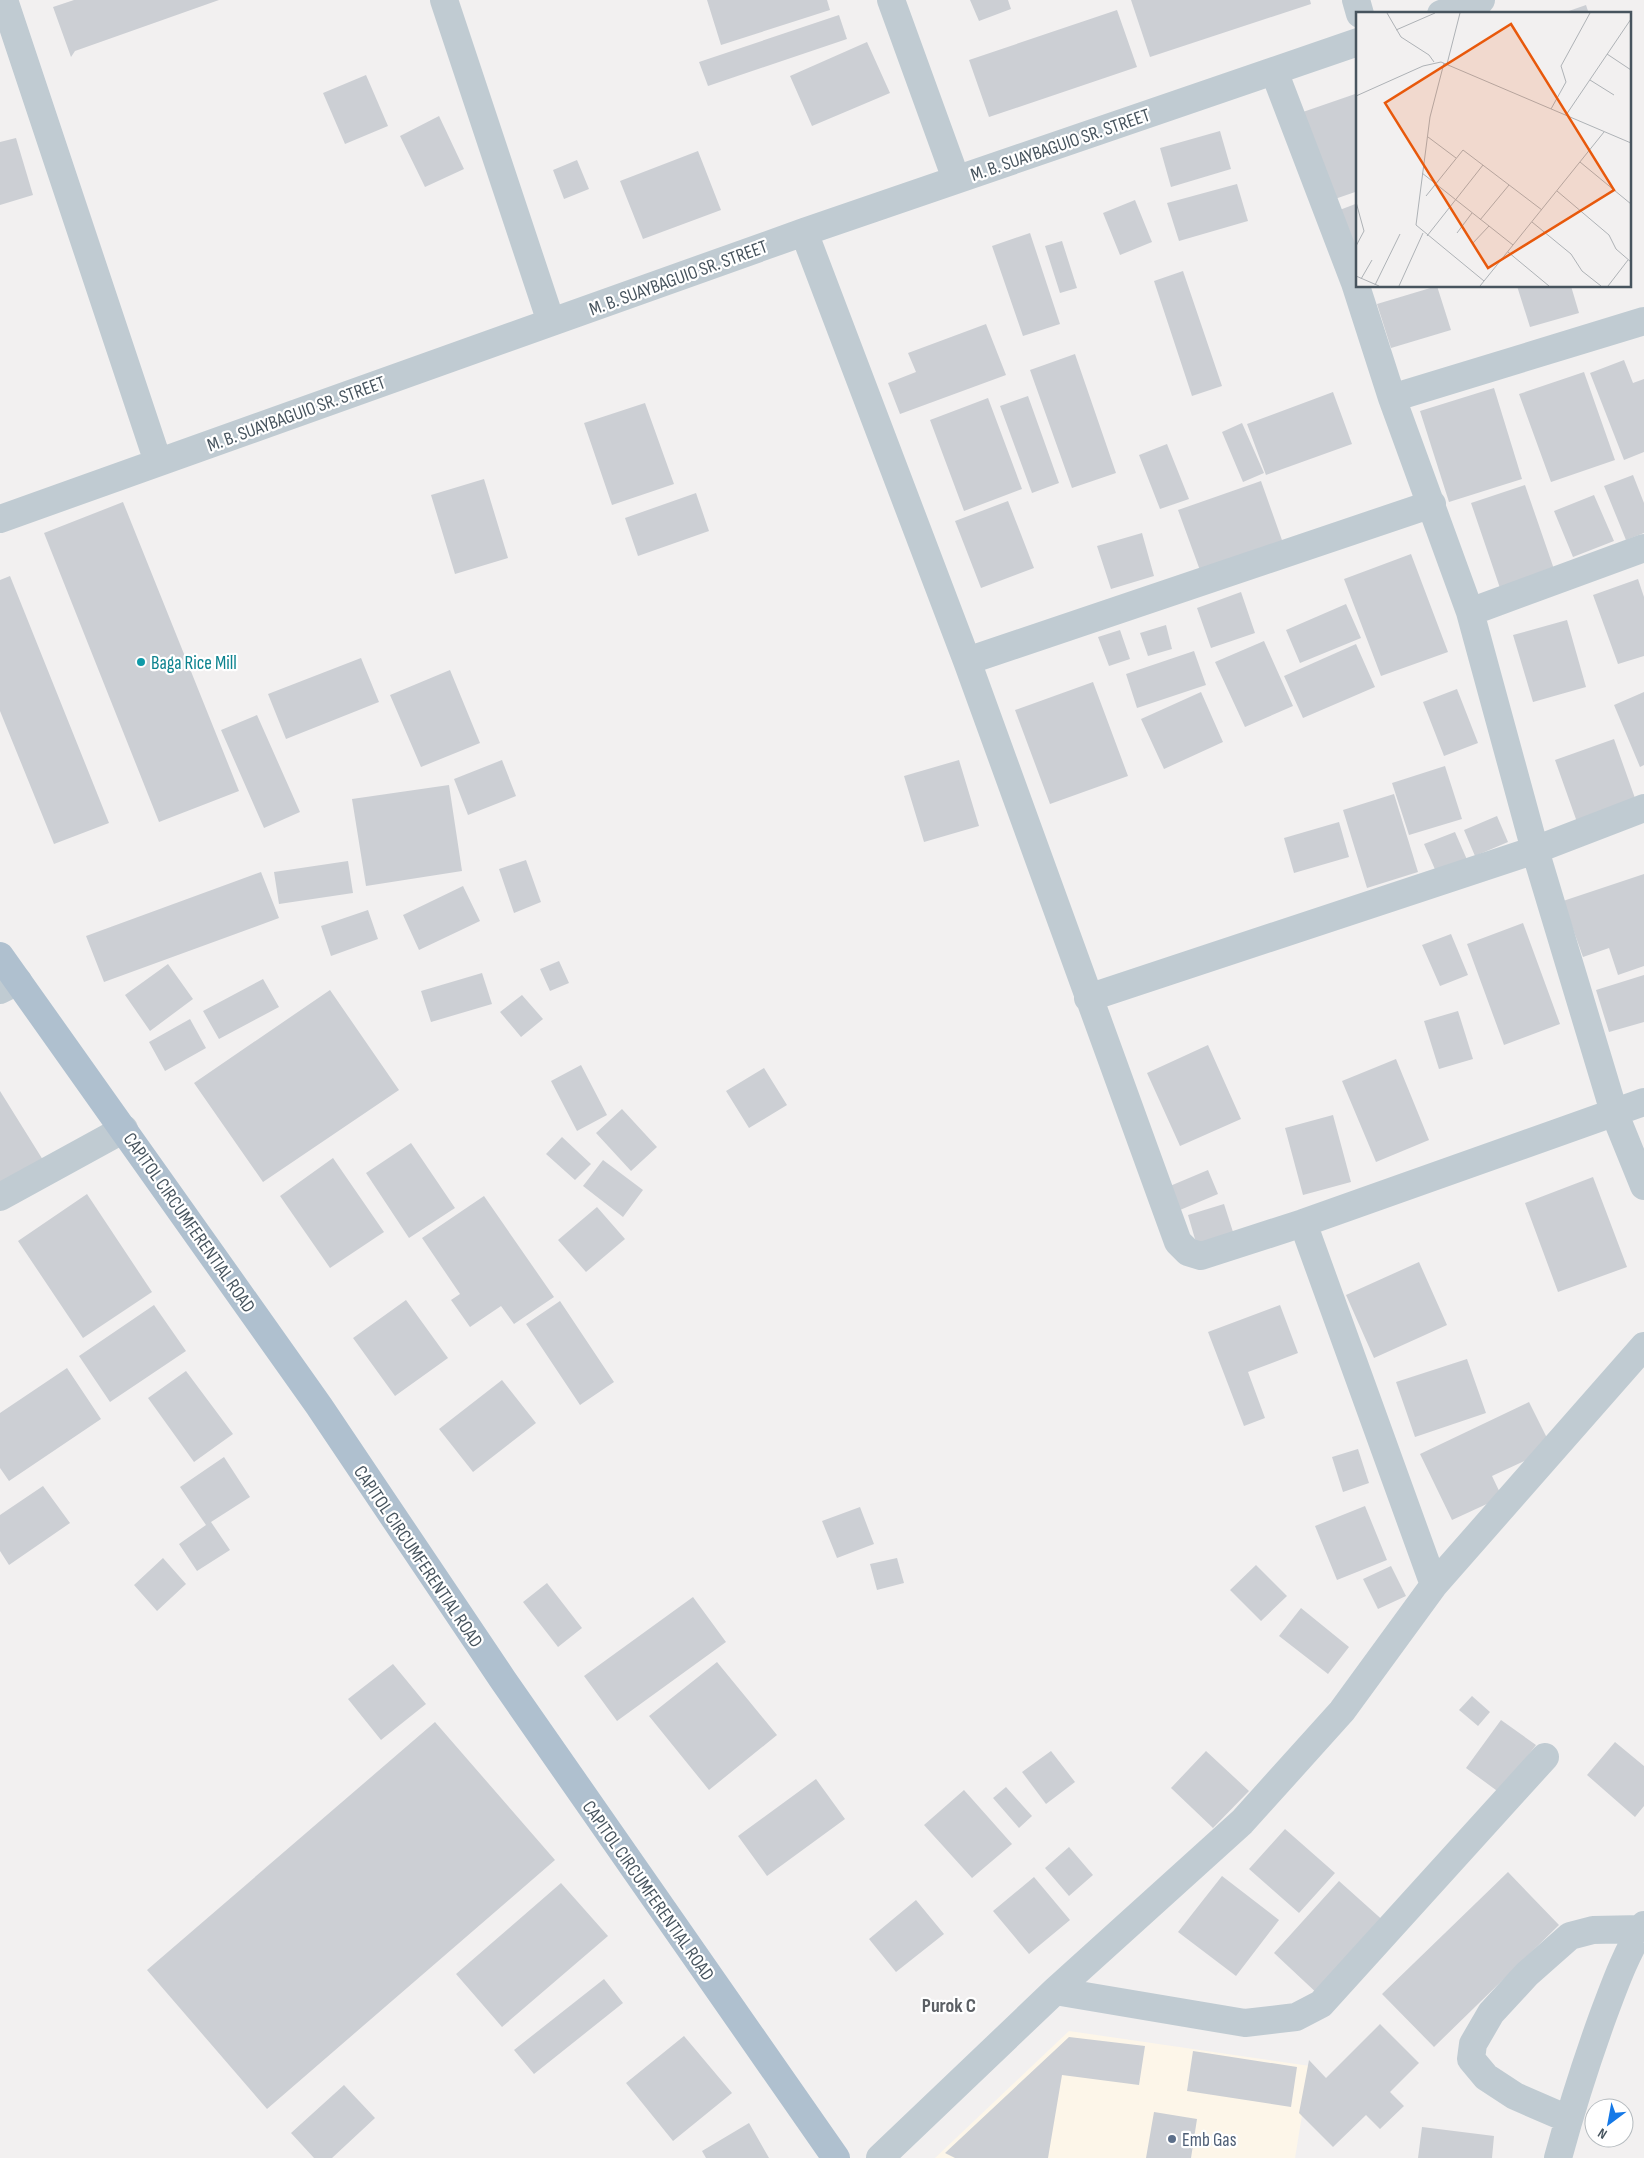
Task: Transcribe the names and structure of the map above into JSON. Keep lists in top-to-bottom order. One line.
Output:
{"streets":{"main road":["CAPITOL CIRCUMFERENTIAL ROAD"],"street":["M. B. SUAYBAGUIO SR. STREET"]},"districts":["Purok C"],"places":["Baga Rice Mill","Emb Gas"],"north":"bottom left"}
